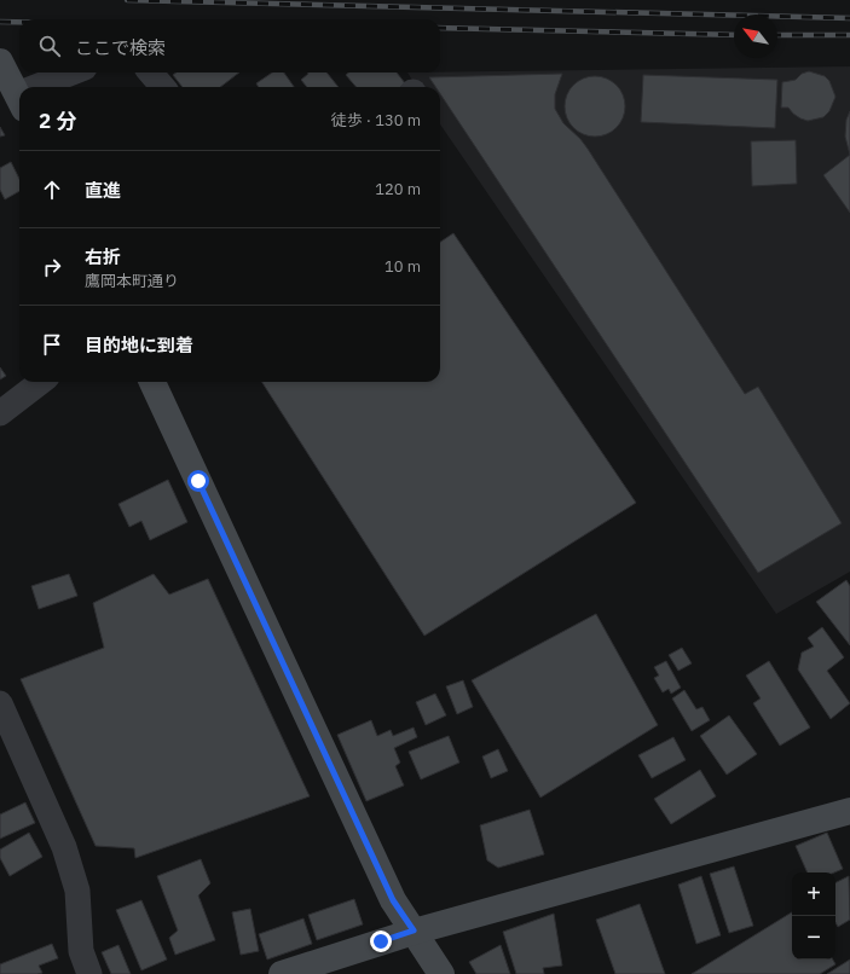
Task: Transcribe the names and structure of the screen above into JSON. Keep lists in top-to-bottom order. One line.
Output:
{"north":"top left","page":{"search":"ここで検索","heading":["2 分","徒歩 · 130 m"],"list":[["直進","120 m"],["右折","鷹岡本町通り","10 m"],"目的地に到着"],"map_buttons":["+","−"]}}
